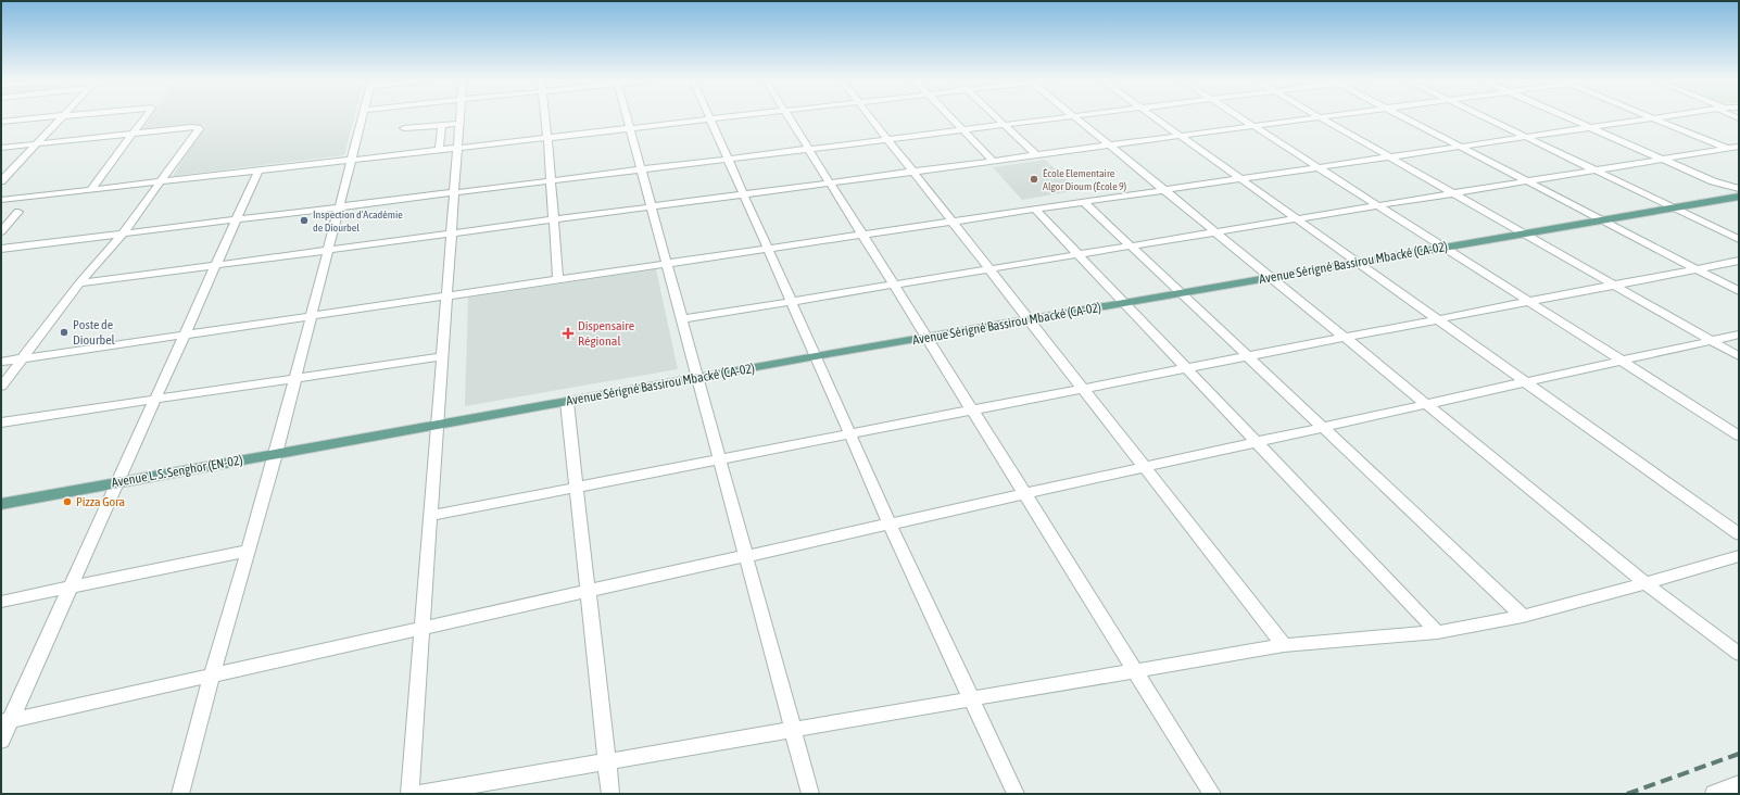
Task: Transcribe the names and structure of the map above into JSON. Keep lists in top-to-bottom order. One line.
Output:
{"streets":{"main road":["Avenue Sérigné Bassirou Mbacké (CA-02)","Avenue L. S. Senghor (EN-02)"]},"crossings":[["Avenue Sérigné Bassirou Mbacké (CA-02)","Avenue L. S. Senghor (EN-02)"]],"places":{"other":["École Elementaire Algor Dioum (École 9)","Inspection d'Académie de Diourbel","Poste de Diourbel","Pizza Gora"],"health":["Dispensaire Régional"]}}
